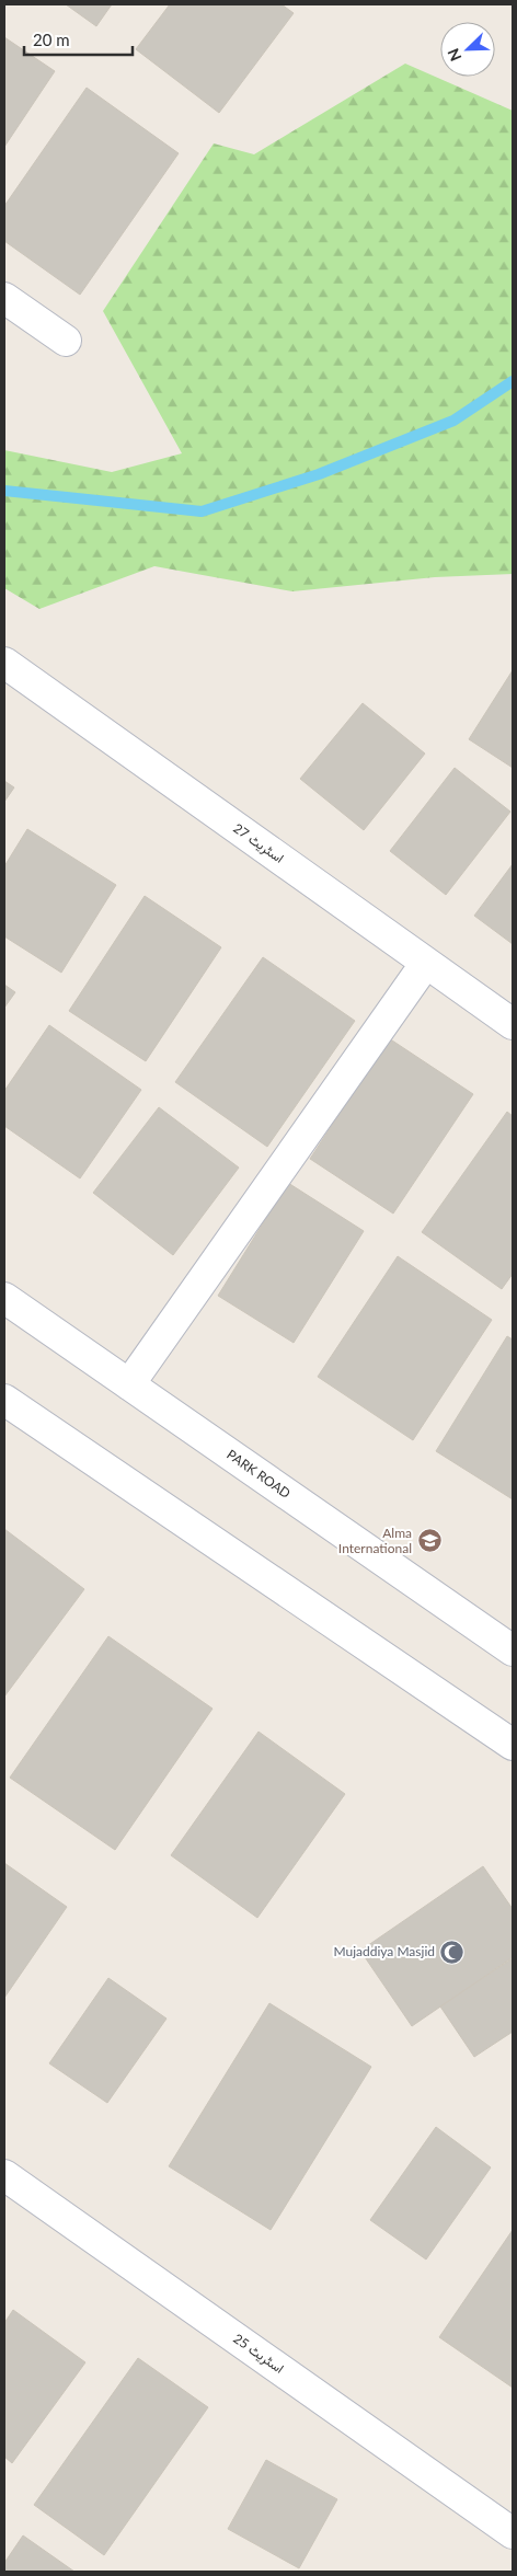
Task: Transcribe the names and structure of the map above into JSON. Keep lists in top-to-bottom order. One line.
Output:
{"streets":{"street":["اسٹریٹ 27","PARK ROAD","اسٹریٹ 25"]},"places":{"school or university":["Alma International"],"mosque":["Mujaddiya Masjid"]},"scale_bar":"20 m","north":"bottom left"}
